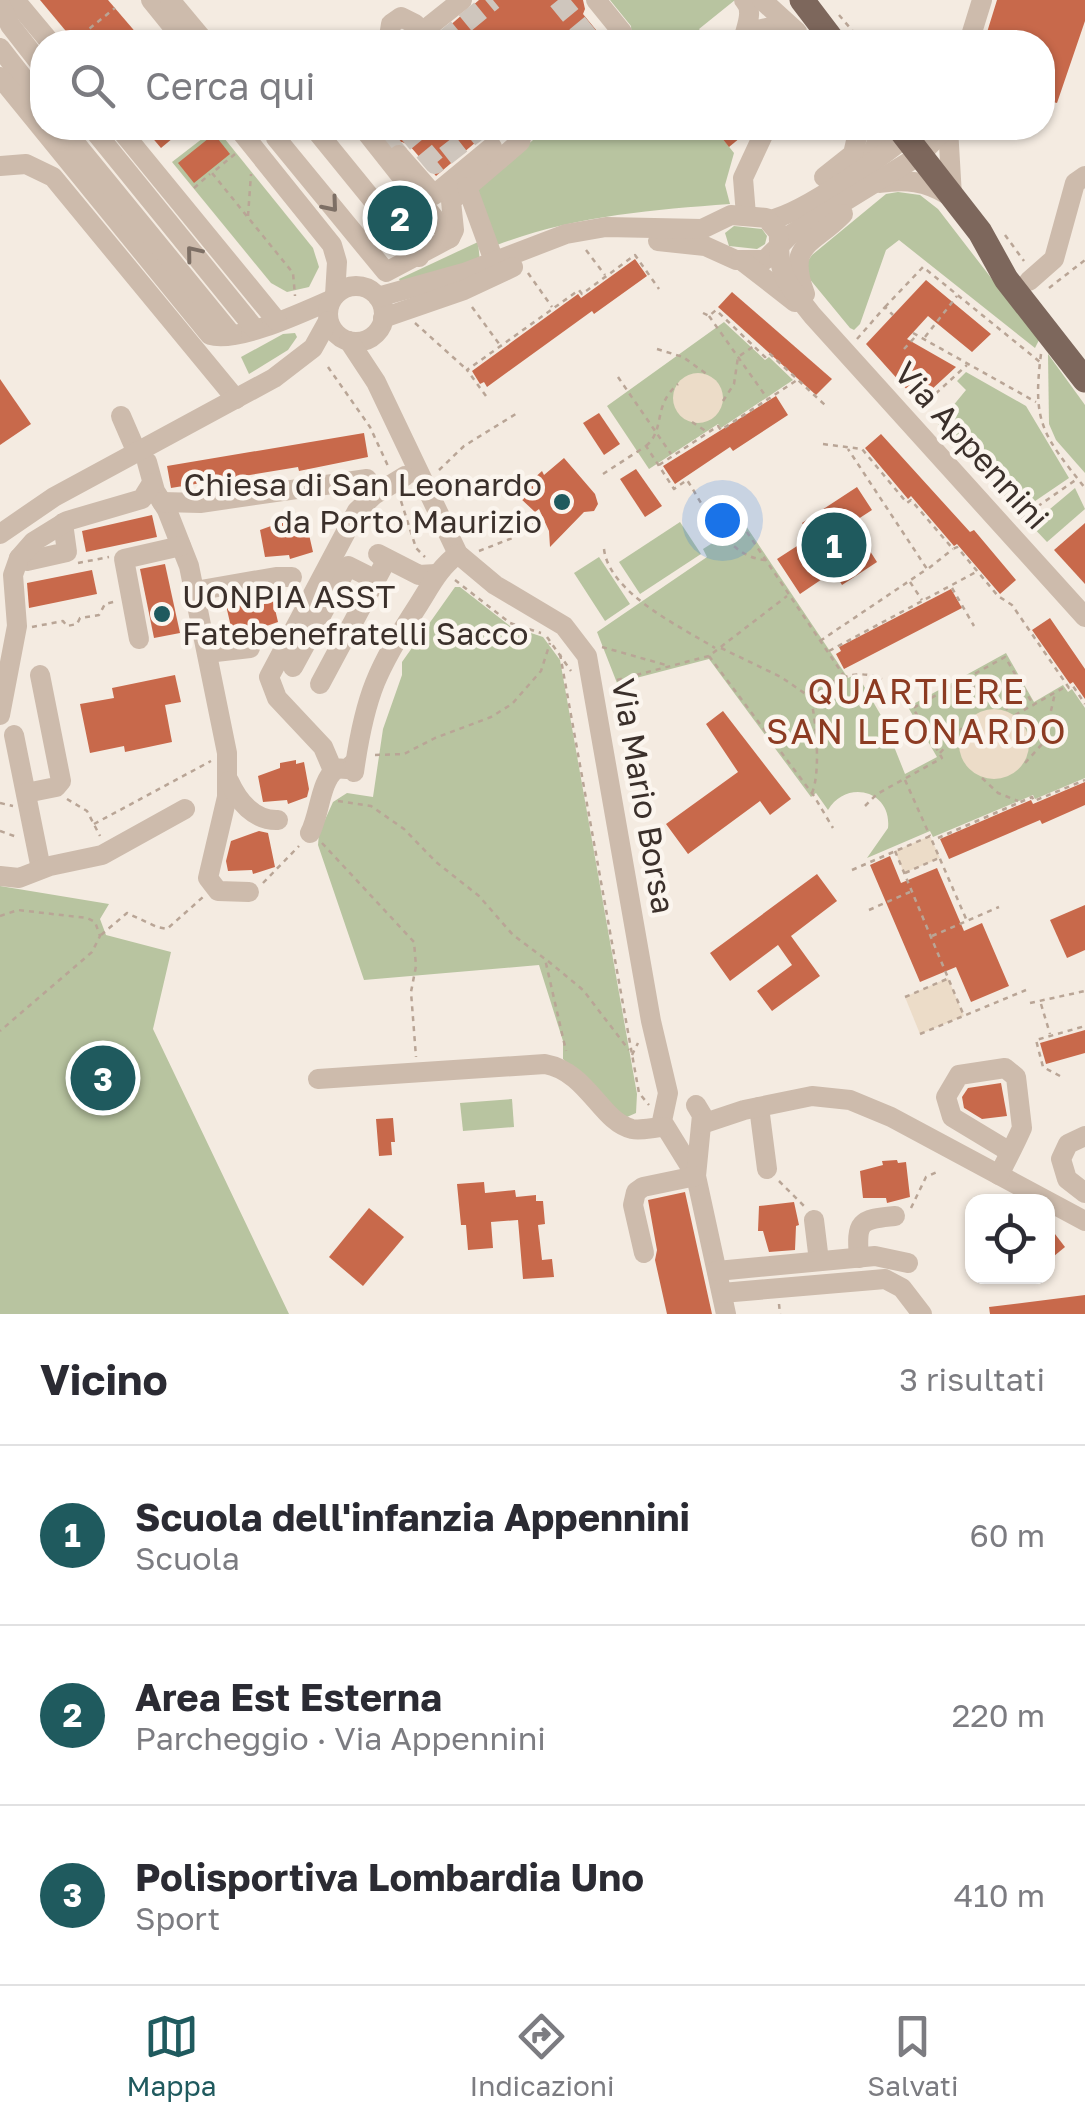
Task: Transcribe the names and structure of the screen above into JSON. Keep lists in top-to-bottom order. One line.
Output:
{"streets":{"street":["Via Appennini","Via Mario Borsa"]},"crossings":[["Via Appennini","Via Mario Borsa"]],"districts":["QUARTIERE SAN LEONARDO"],"places":["Chiesa di San Leonardo da Porto Maurizio","UONPIA ASST Fatebenefratelli Sacco"],"page":{"search":"Cerca qui","pins":["2","1","3"],"heading":["Vicino","3 risultati"],"list":[{"mark":"1","name":"Scuola dell'infanzia Appennini","note":"Scuola","value":"60 m"},{"mark":"2","name":"Area Est Esterna","note":"Parcheggio · Via Appennini","value":"220 m"},{"mark":"3","name":"Polisportiva Lombardia Uno","note":"Sport","value":"410 m"}],"nav":["Mappa","Indicazioni","Salvati"]}}
